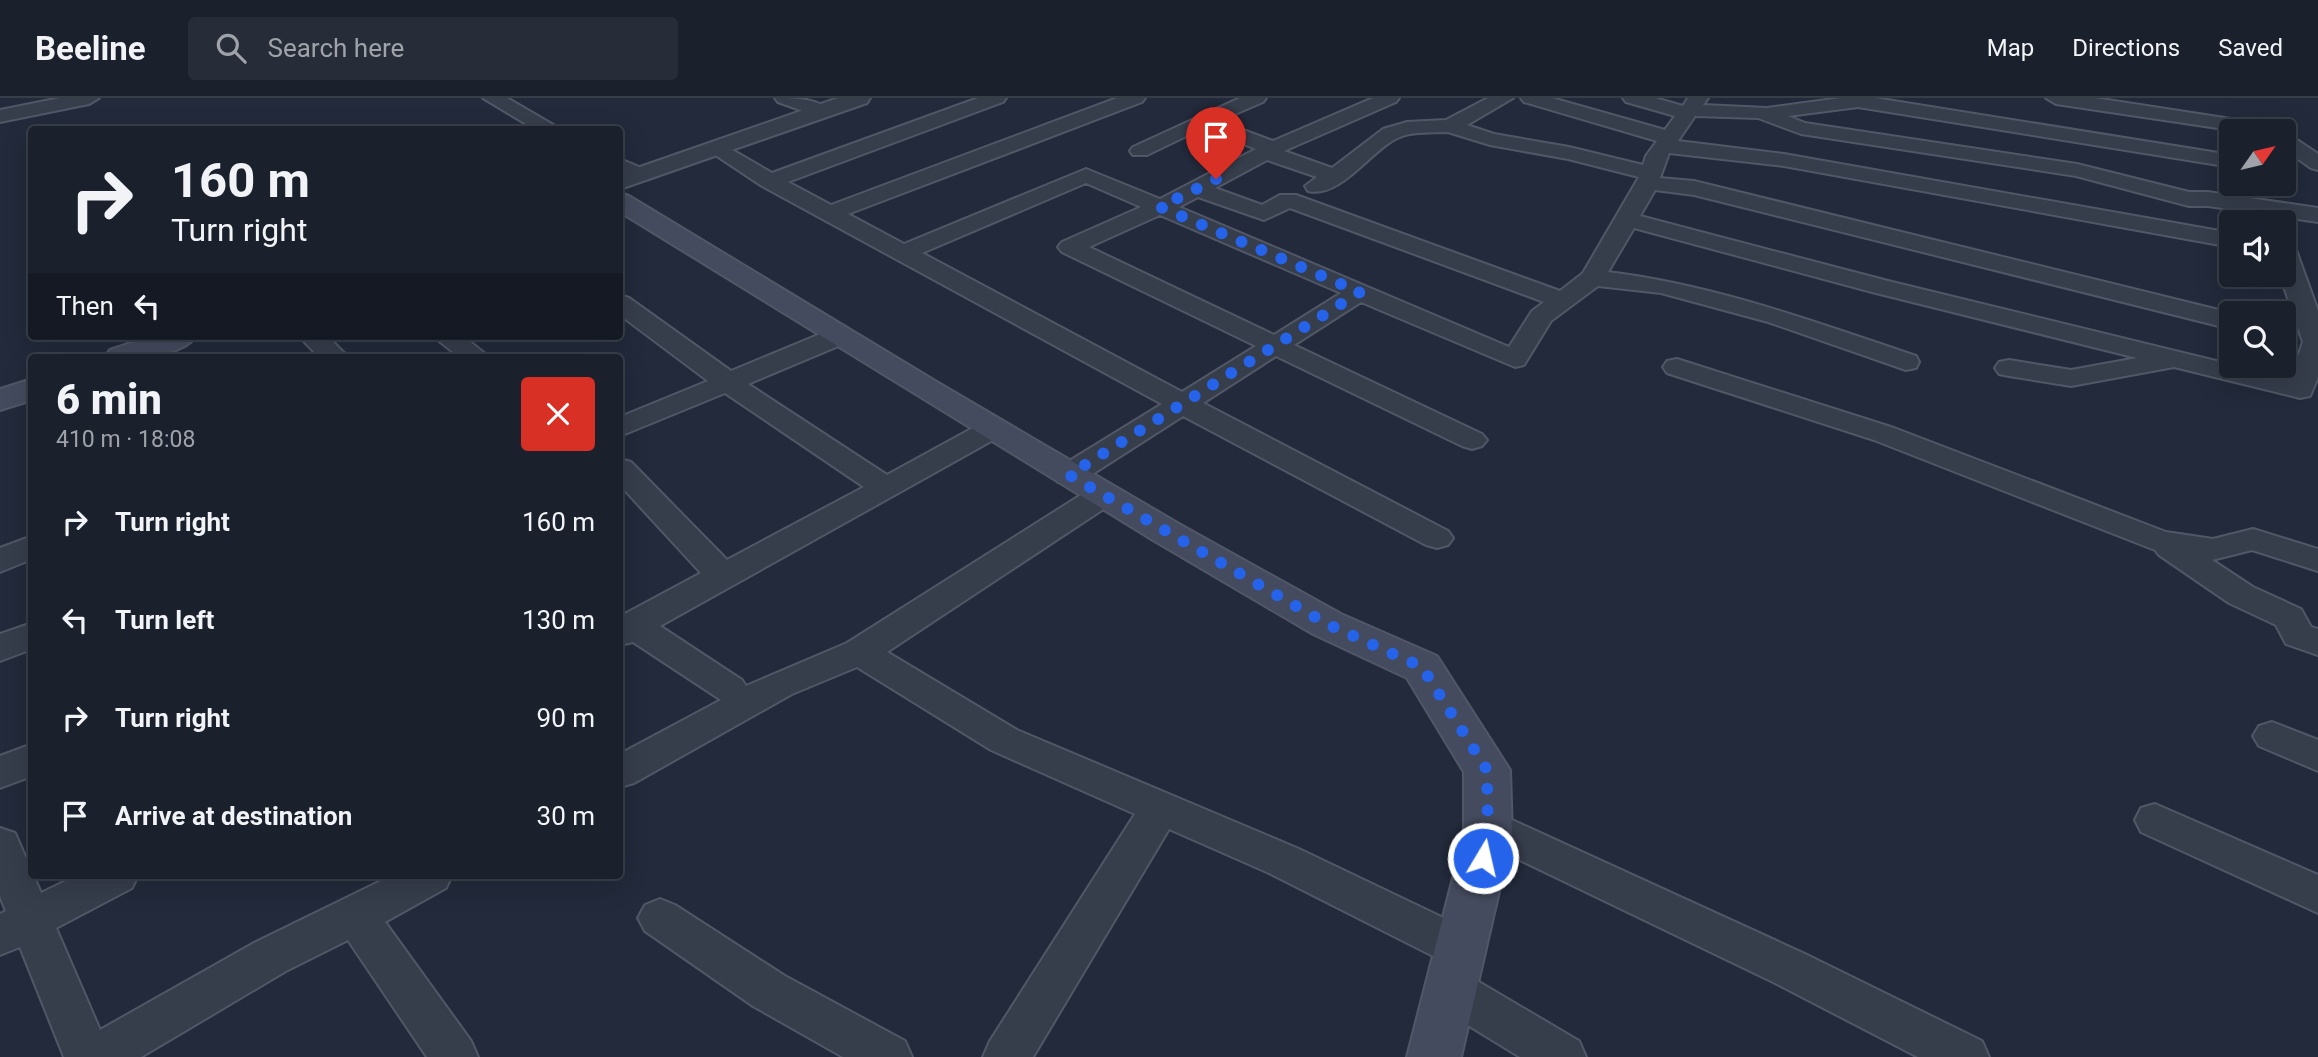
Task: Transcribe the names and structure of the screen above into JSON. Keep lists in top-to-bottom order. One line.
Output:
{"north":"top right","page":{"header":"Beeline","search":"Search here","nav":["Map","Directions","Saved"],"turn":["160 m","Turn right"],"then":"Then","heading":["6 min","410 m · 18:08"],"list":[{"name":"Turn right","value":"160 m"},{"name":"Turn left","value":"130 m"},{"name":"Turn right","value":"90 m"},{"name":"Arrive at destination","value":"30 m"}]}}
